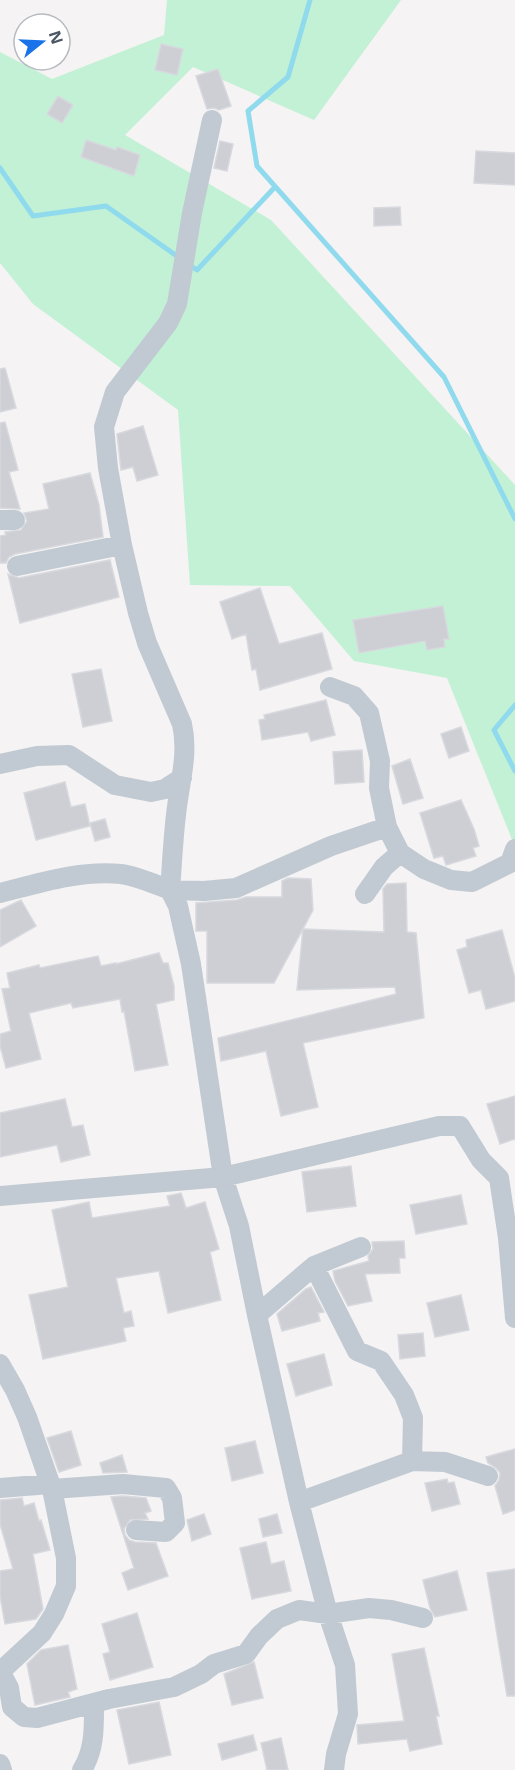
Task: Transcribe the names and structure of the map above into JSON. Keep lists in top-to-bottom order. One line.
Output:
{"north":"right"}
